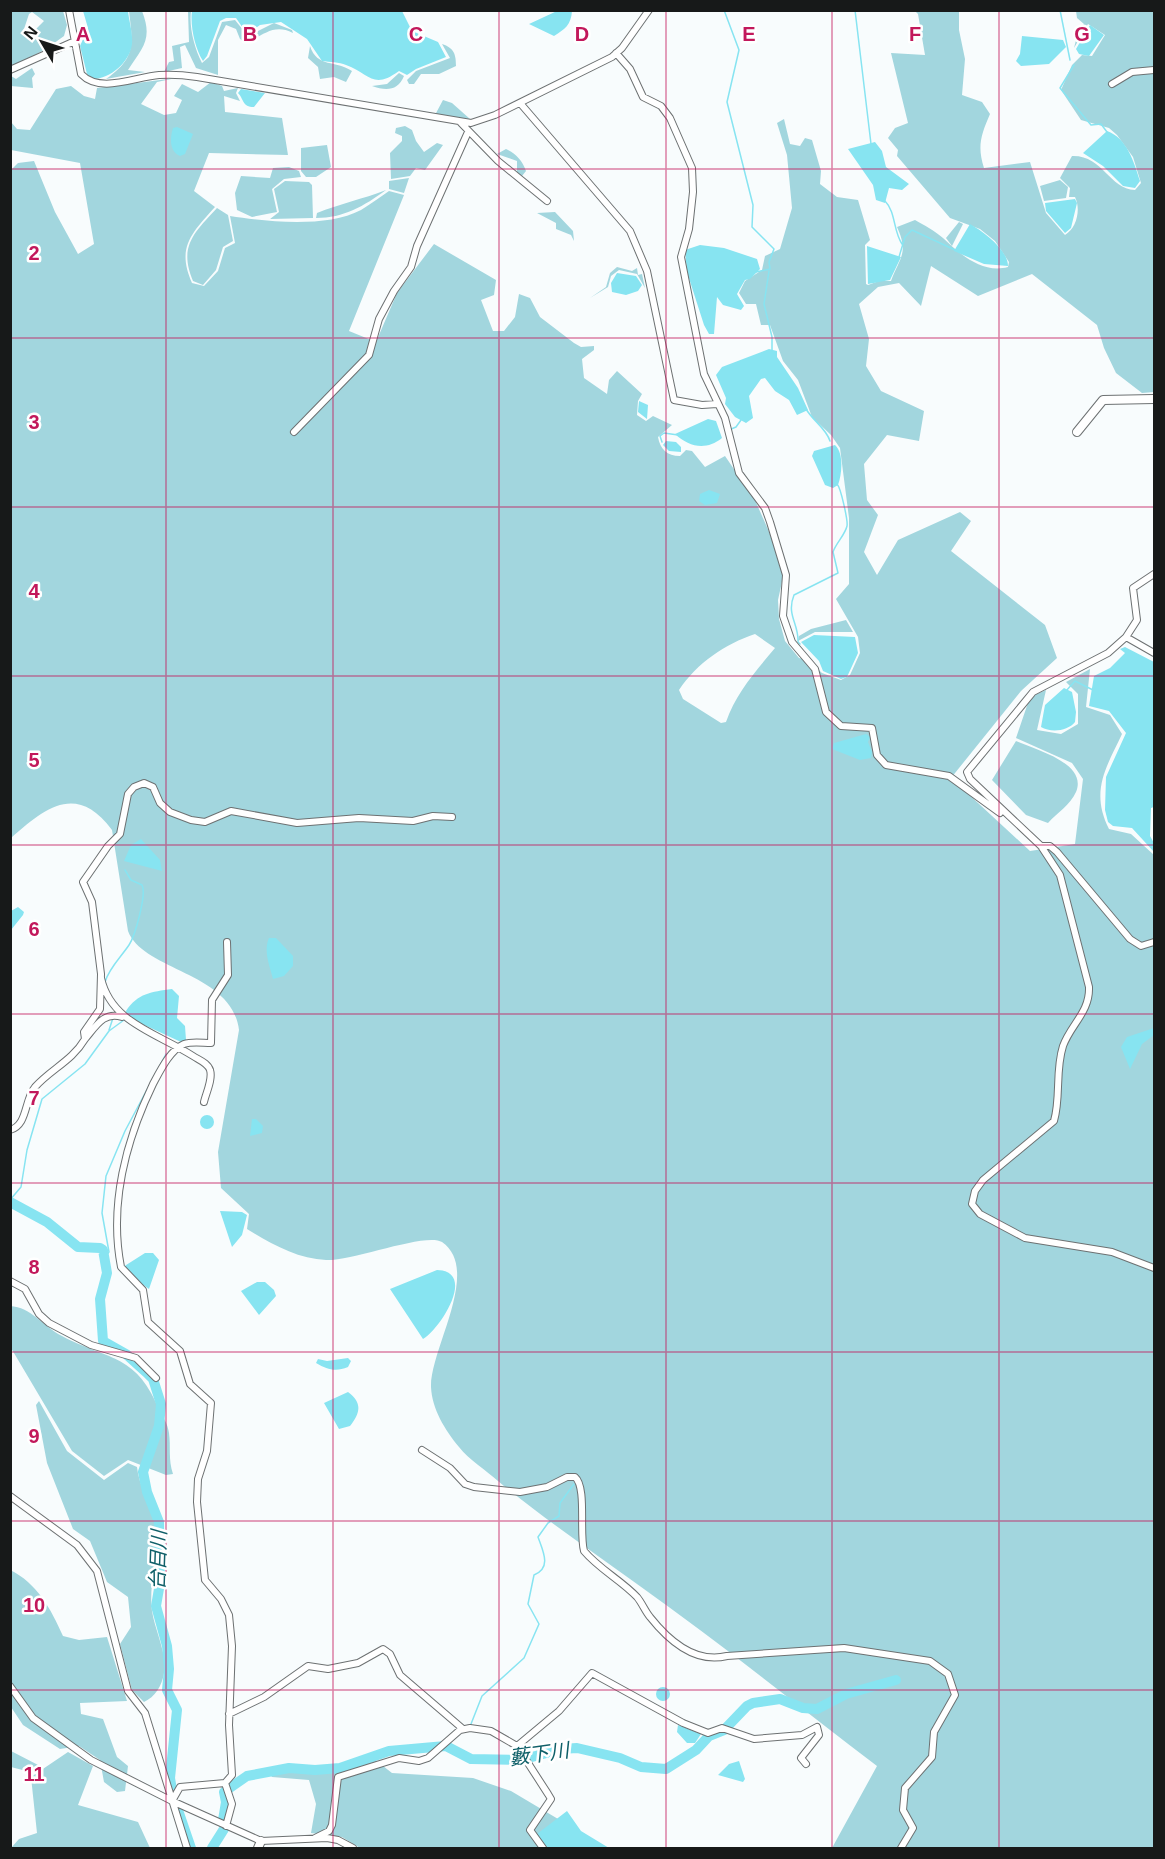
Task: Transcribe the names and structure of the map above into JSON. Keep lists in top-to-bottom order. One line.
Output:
{"water":["台目川","藪下川"],"north":"top left","grid":{"columns":["A","B","C","D","E","F","G"],"rows":["2","3","4","5","6","7","8","9","10","11"]}}
